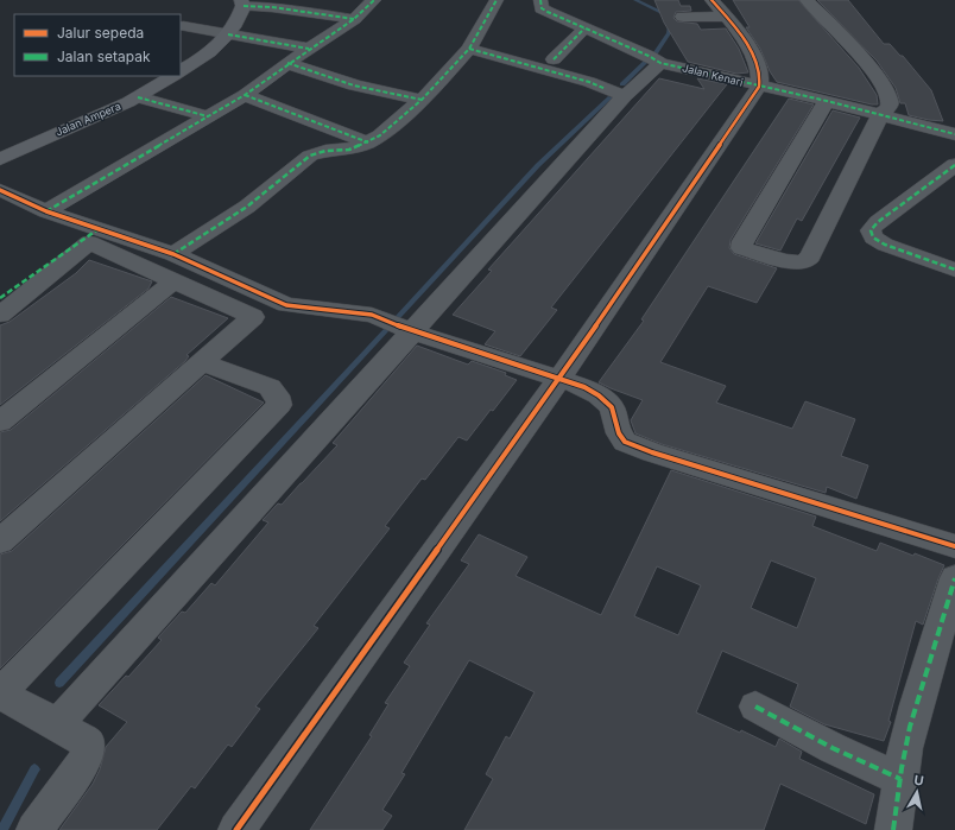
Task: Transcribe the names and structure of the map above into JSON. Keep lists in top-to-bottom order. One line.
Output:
{"streets":{"street":["Jalan Kenari","Jalan Ampera"]},"legend":["Jalur sepeda","Jalan setapak"],"north":"top"}
